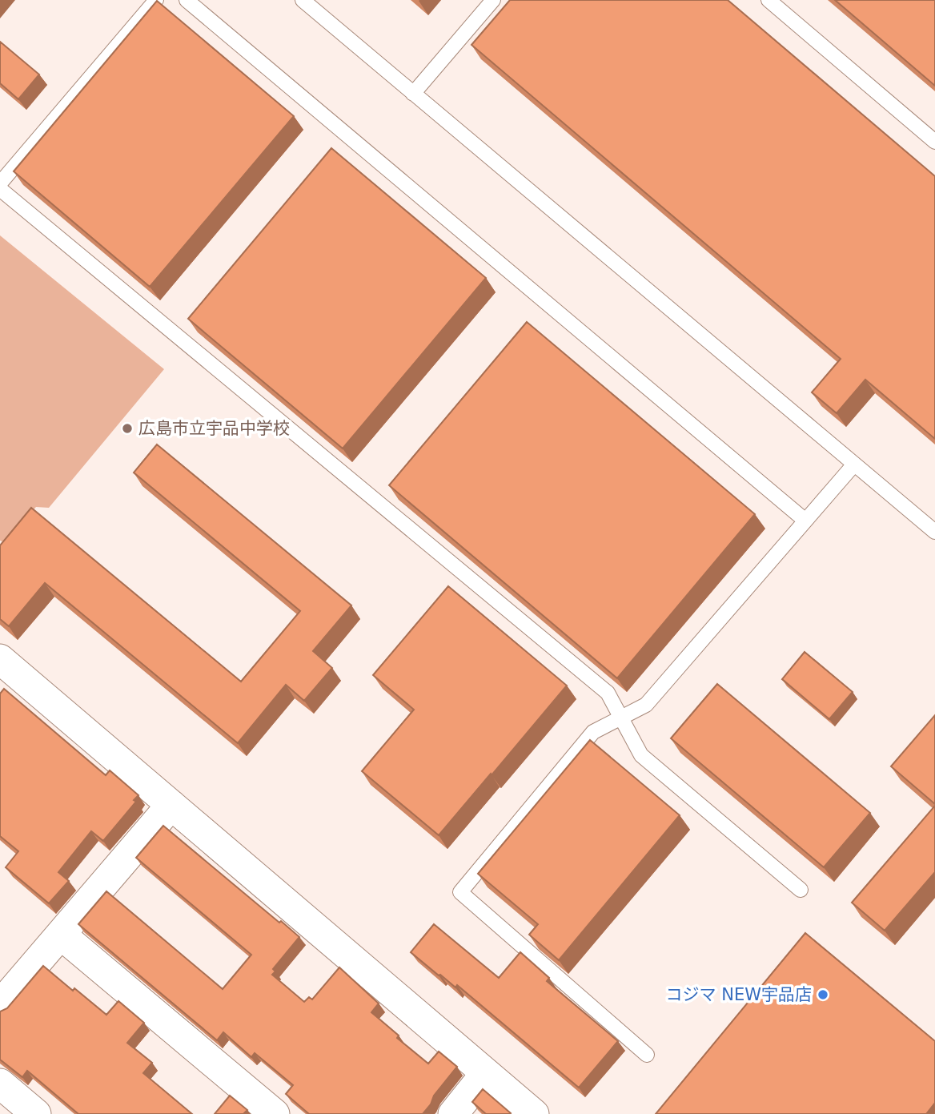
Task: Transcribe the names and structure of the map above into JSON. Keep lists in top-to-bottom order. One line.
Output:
{"places":["広島市立宇品中学校","コジマ NEW宇品店"]}
